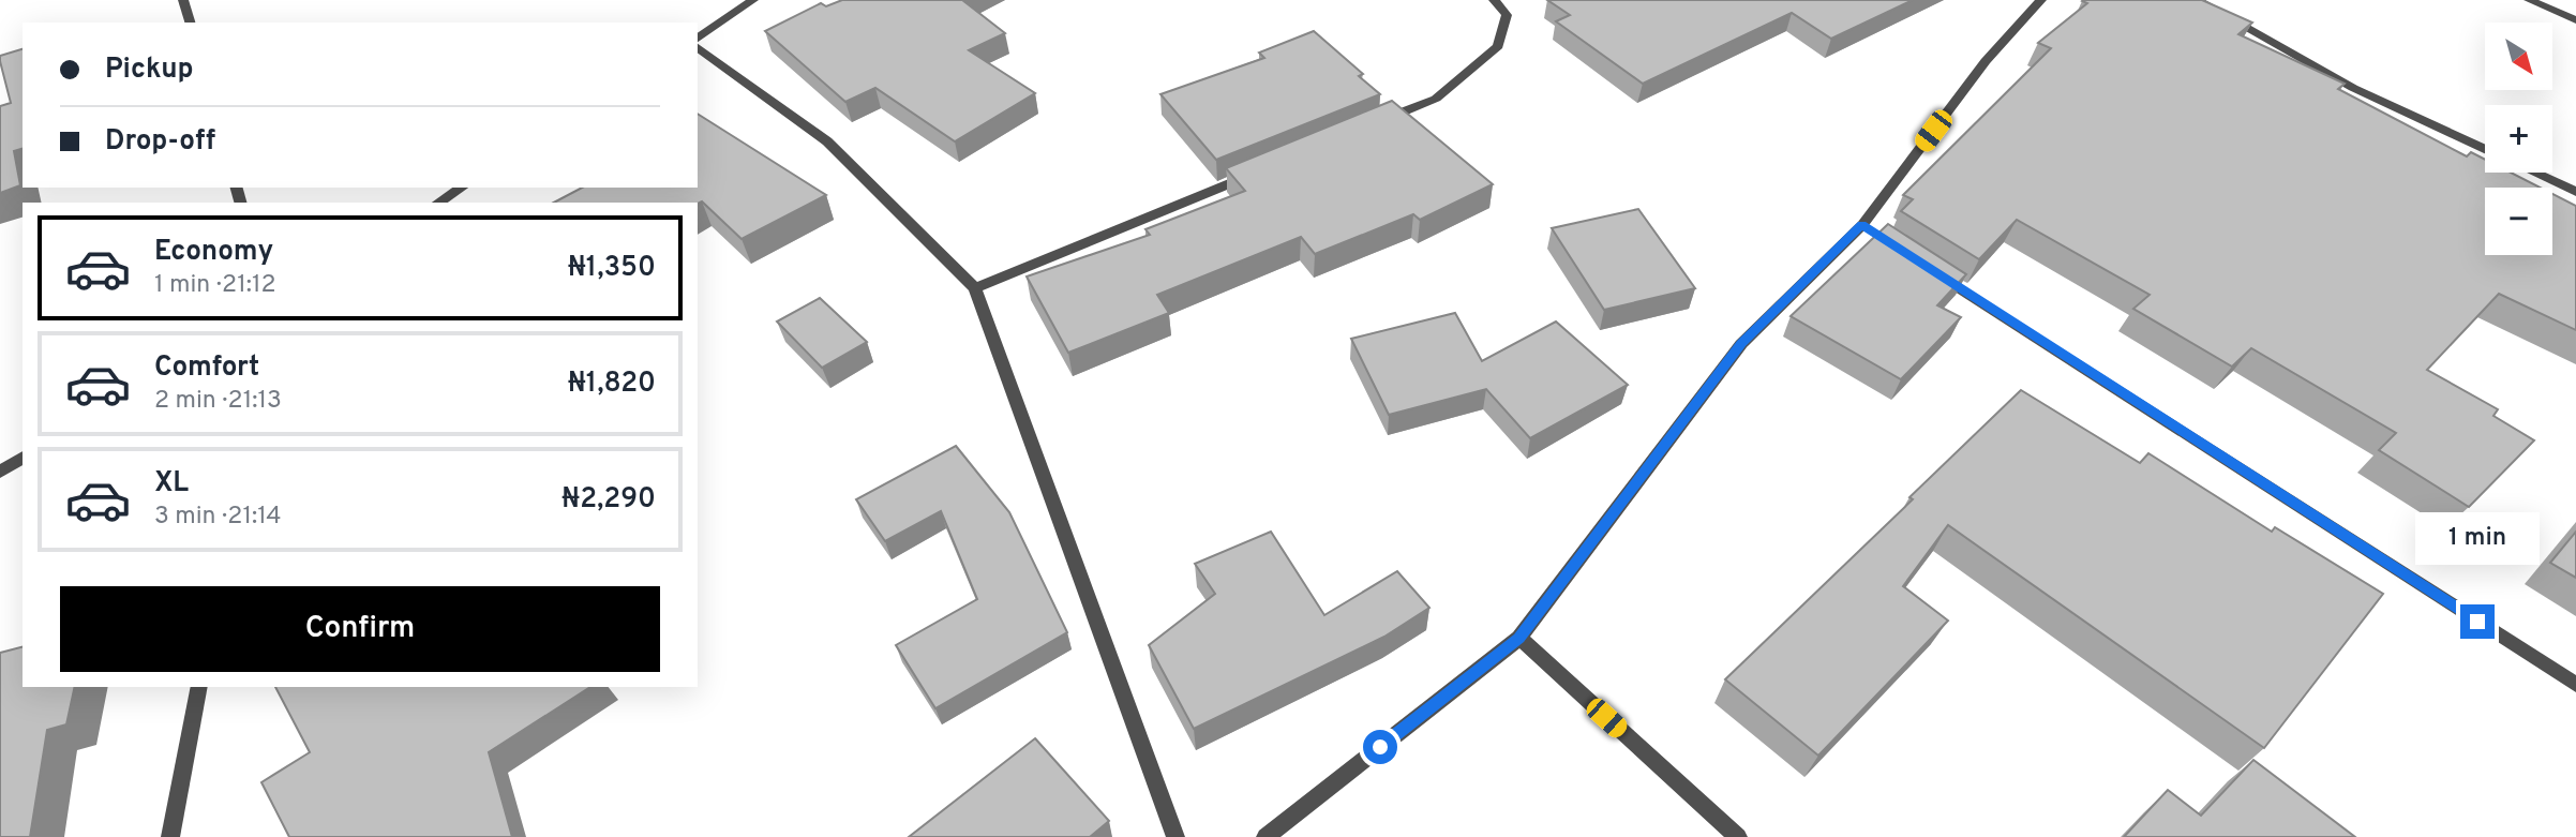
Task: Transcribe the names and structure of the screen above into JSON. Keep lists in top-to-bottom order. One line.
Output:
{"north":"bottom right","page":{"map_buttons":["+","−"],"banner":["Pickup","Drop-off"],"list":[{"name":"Economy","note":"1 min · 21:12","value":"₦1,350"},{"name":"Comfort","note":"2 min · 21:13","value":"₦1,820"},{"name":"XL","note":"3 min · 21:14","value":"₦2,290"}],"bubble":"1 min","buttons":"Confirm"}}
